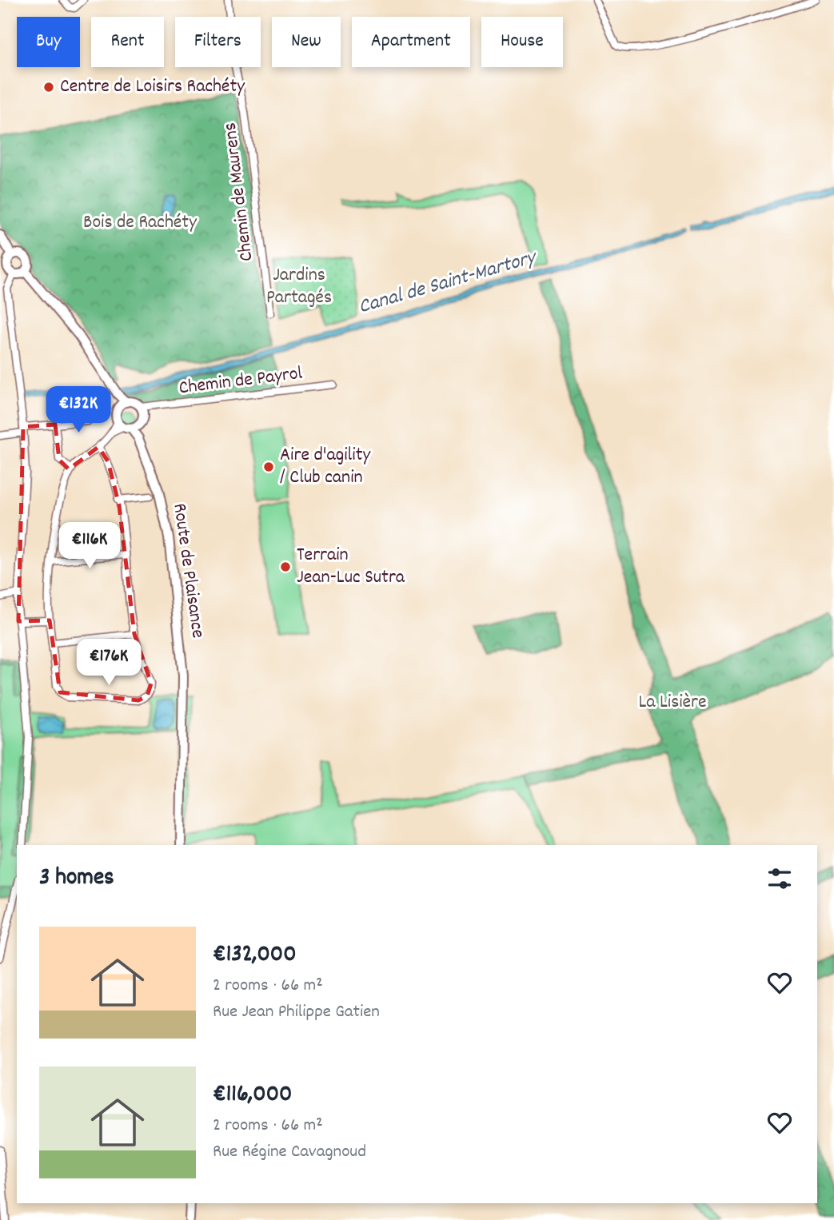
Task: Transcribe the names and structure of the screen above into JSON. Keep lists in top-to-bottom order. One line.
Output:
{"streets":{"main road":["Route de Plaisance"],"street":["Chemin de Maurens","Chemin de Payrol"]},"water":["Canal de Saint-Martory"],"parks":["Bois de Rachéty","Jardins Partagés","La Lisière"],"places":["Centre de Loisirs Rachéty","Aire d'agility / Club canin","Terrain Jean-Luc Sutra"],"page":{"chip":["Buy","Rent","Filters","New","Apartment","House"],"price":["€132K","€116K","€176K"],"heading":"3 homes","list":[{"name":"€132,000","note":"2 rooms · 66 m² · Rue Jean Philippe Gatien"},{"name":"€116,000","note":"2 rooms · 66 m² · Rue Régine Cavagnoud"}]}}
